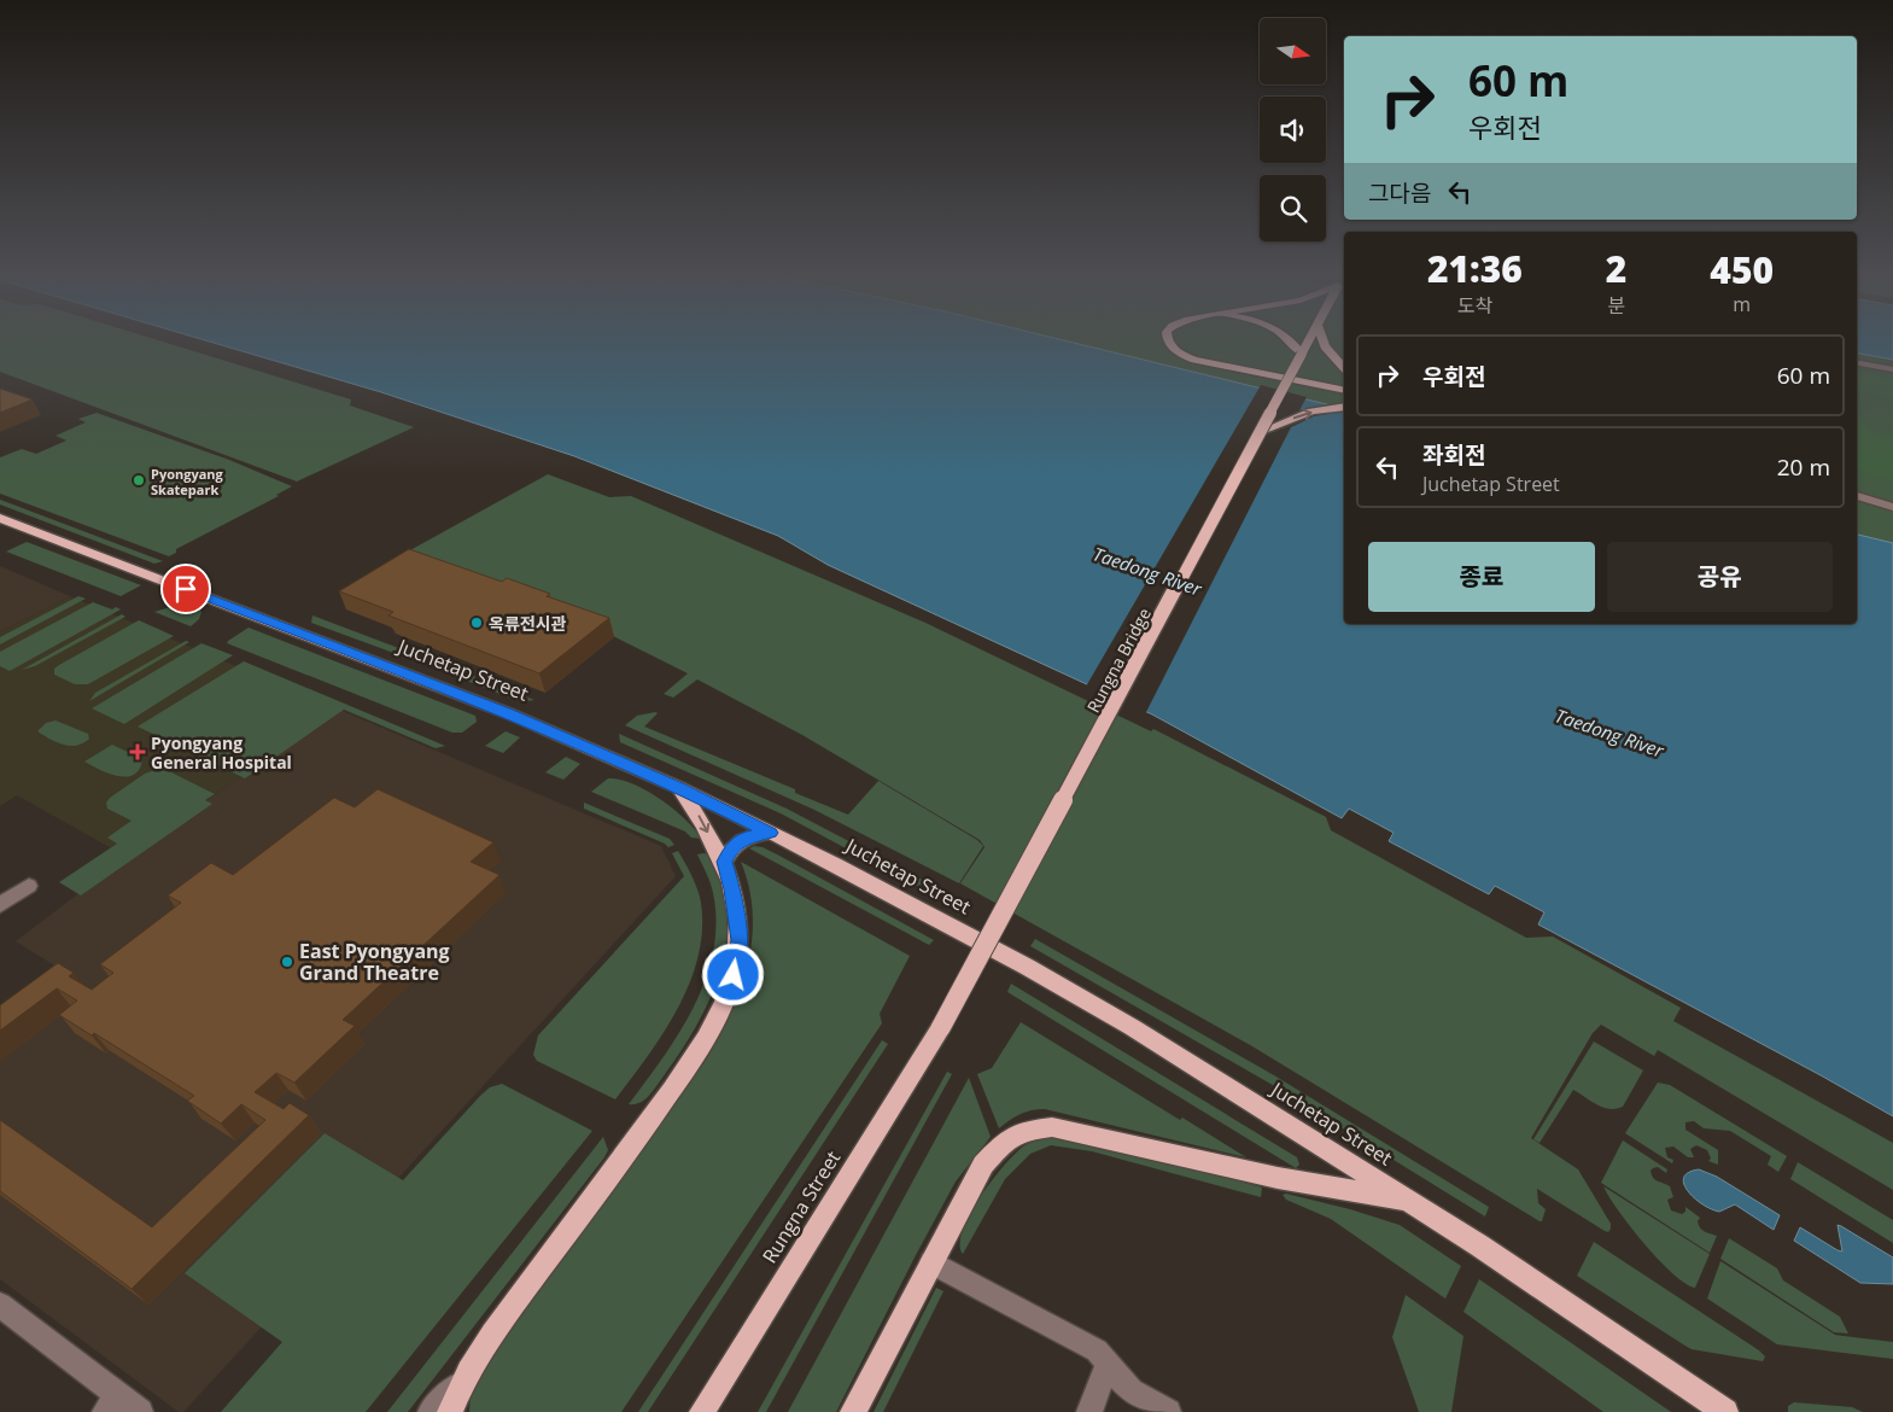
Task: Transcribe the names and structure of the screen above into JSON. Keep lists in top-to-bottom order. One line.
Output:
{"streets":{"main road":["Rungna Bridge","Juchetap Street","Rungna Street"]},"crossings":[["Rungna Bridge","Rungna Street"]],"water":["Taedong River"],"places":{"other":["Pyongyang Skatepark","옥류전시관","East Pyongyang Grand Theatre"],"health":["Pyongyang General Hospital"]},"north":"right","page":{"turn":["60 m","우회전"],"then":"그다음","eta":["21:36","도착","2","분","450","m"],"list":[{"name":"우회전","value":"60 m"},{"name":"좌회전","note":"Juchetap Street","value":"20 m"}],"buttons":["종료","공유"]}}
